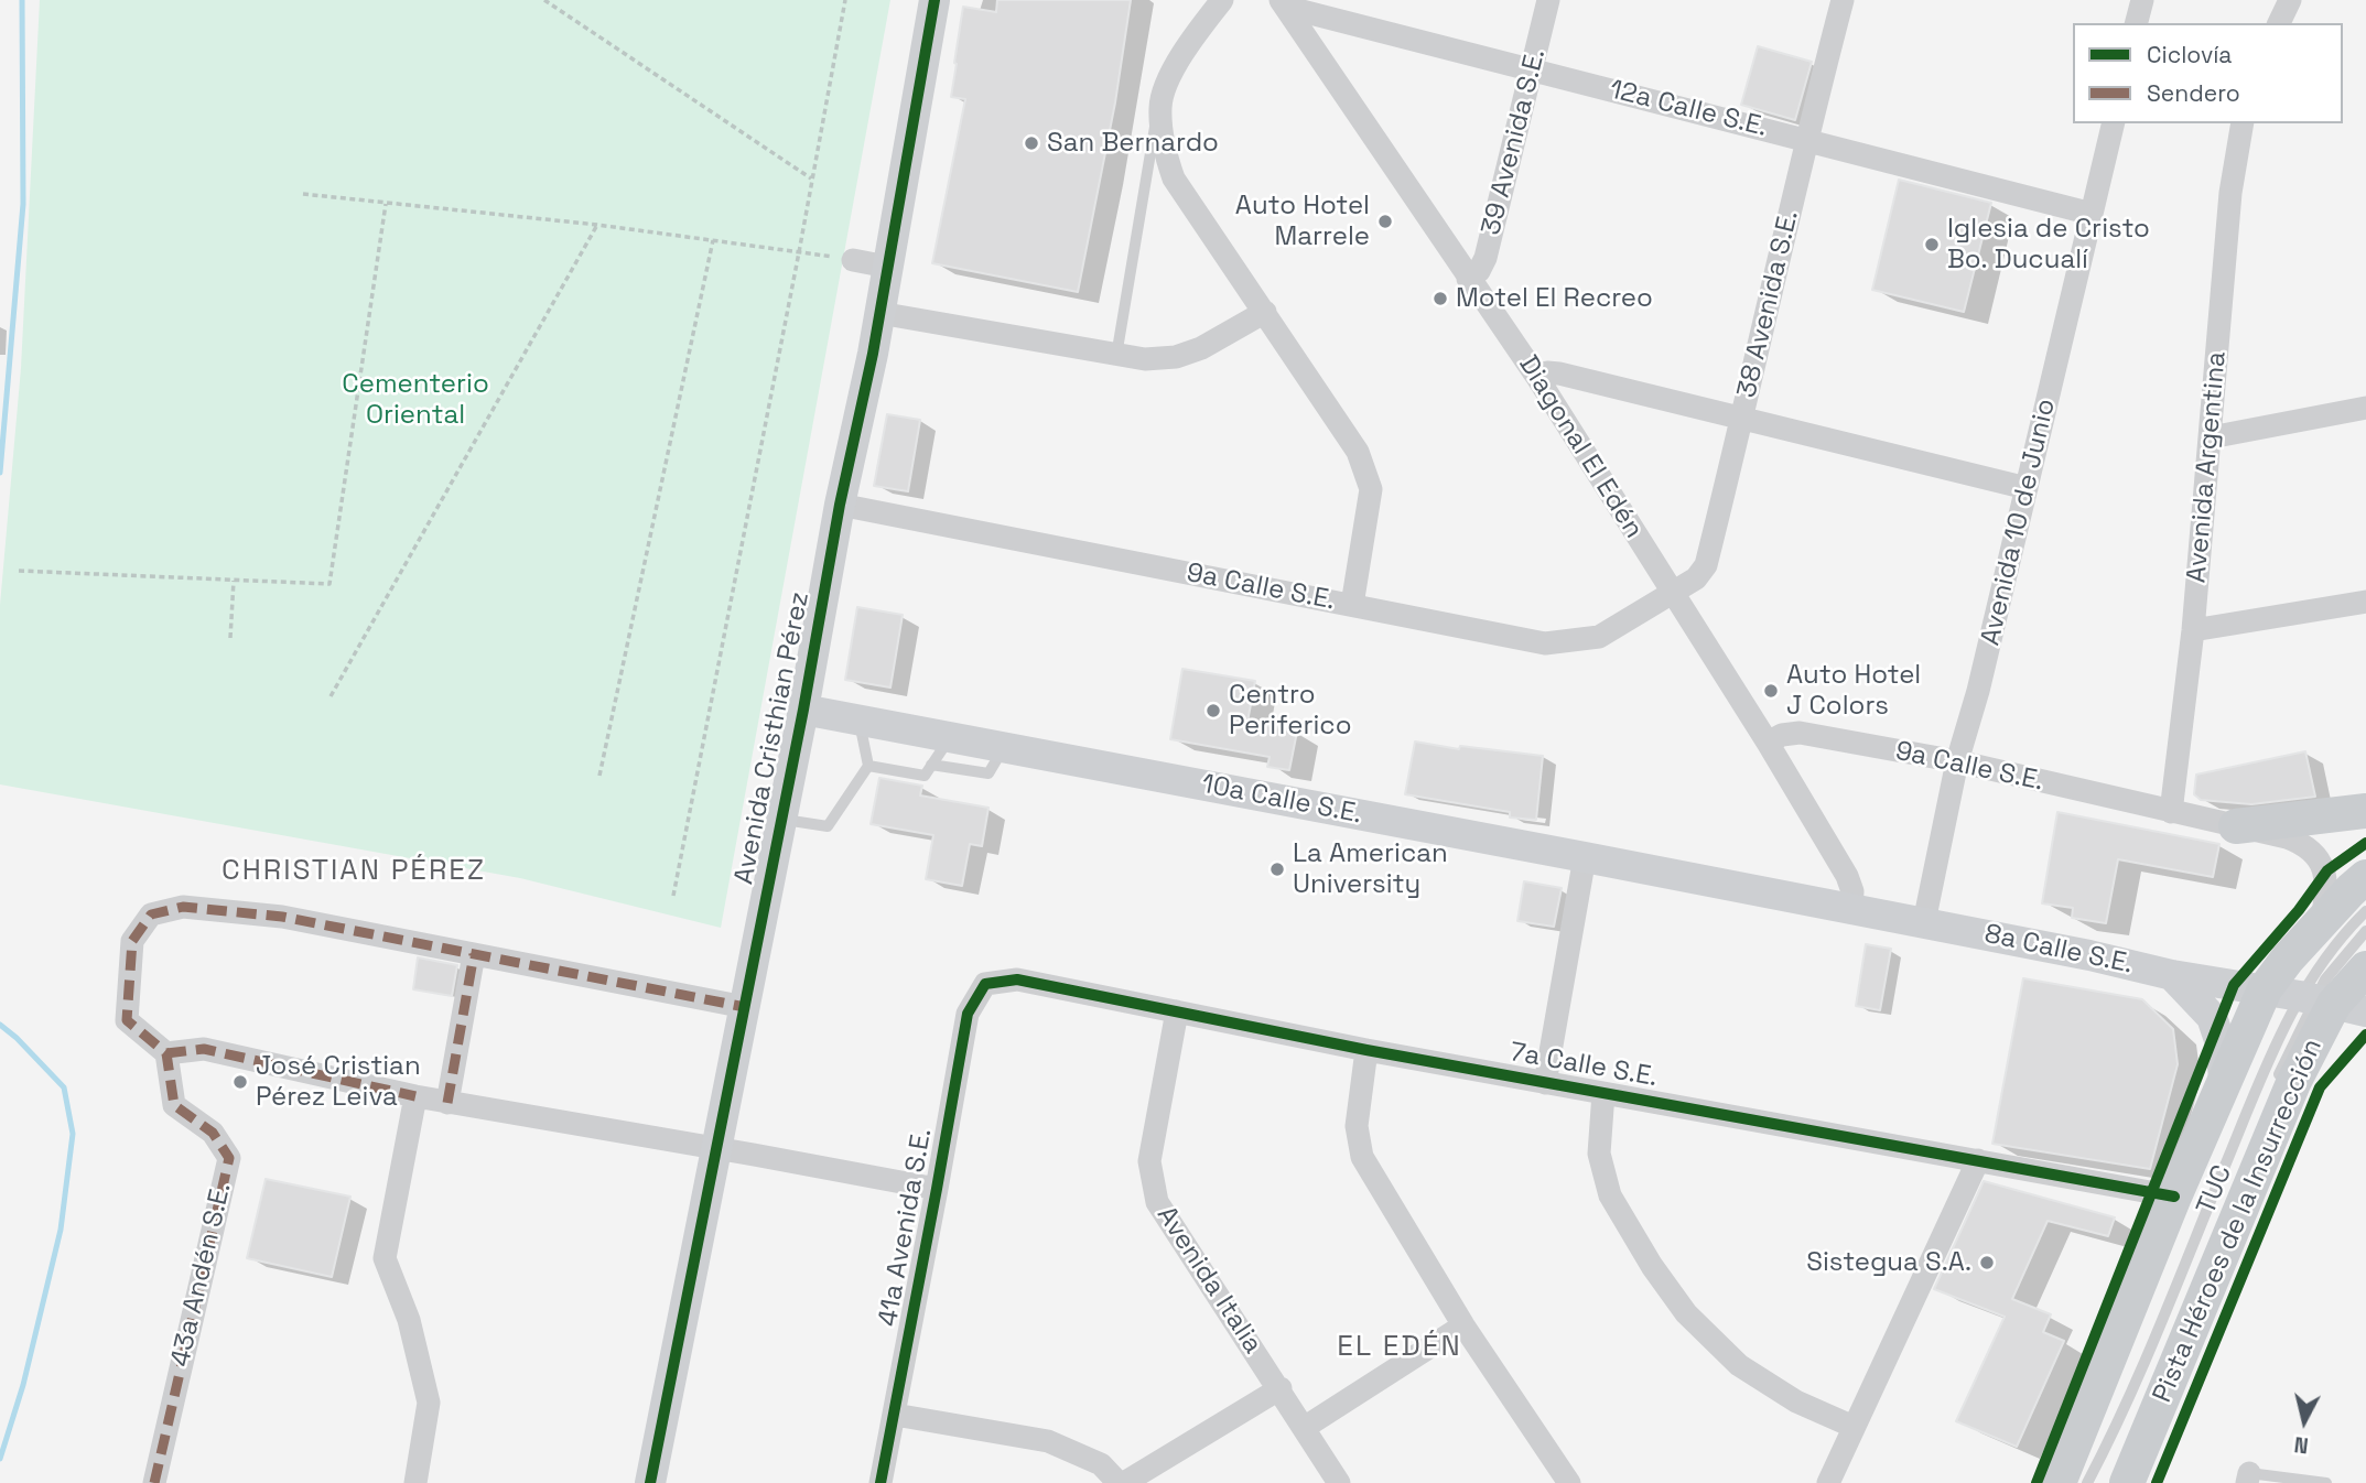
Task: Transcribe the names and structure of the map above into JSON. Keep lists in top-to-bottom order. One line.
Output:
{"streets":{"main road":["Pista Héroes de la Insurrección"],"street":["12a Calle S.E.","39 Avenida S.E.","38 Avenida S.E.","Diagonal El Edén","Avenida Argentina","Avenida 10 de Junio","9a Calle S.E.","Avenida Cristhian Pérez","10a Calle S.E.","8a Calle S.E.","7a Calle S.E.","41a Avenida S.E.","43a Andén S.E.","Avenida Italia"],"lane":["TUC"]},"crossings":[["12a Calle S.E.","39 Avenida S.E."],["12a Calle S.E.","38 Avenida S.E."],["12a Calle S.E.","Diagonal El Edén"],["12a Calle S.E.","Avenida 10 de Junio"],["39 Avenida S.E.","Diagonal El Edén"],["38 Avenida S.E.","Diagonal El Edén"],["38 Avenida S.E.","9a Calle S.E."],["Diagonal El Edén","9a Calle S.E."],["Diagonal El Edén","10a Calle S.E."],["Diagonal El Edén","8a Calle S.E."],["Avenida Argentina","9a Calle S.E."],["Avenida 10 de Junio","9a Calle S.E."],["Avenida 10 de Junio","8a Calle S.E."],["9a Calle S.E.","Avenida Cristhian Pérez"],["Avenida Cristhian Pérez","10a Calle S.E."],["10a Calle S.E.","8a Calle S.E."],["8a Calle S.E.","TUC"],["8a Calle S.E.","Pista Héroes de la Insurrección"],["7a Calle S.E.","41a Avenida S.E."],["7a Calle S.E.","Avenida Italia"],["TUC","Pista Héroes de la Insurrección"]],"districts":["CHRISTIAN PÉREZ","EL EDÉN"],"parks":["Cementerio Oriental"],"places":["San Bernardo","Auto Hotel Marrele","Iglesia de Cristo Bo. Ducualí","Motel El Recreo","Auto Hotel J Colors","Centro Periferico","La American University","José Cristian Pérez Leiva","Sistegua S.A."],"legend":["Ciclovía","Sendero"],"north":"bottom"}
